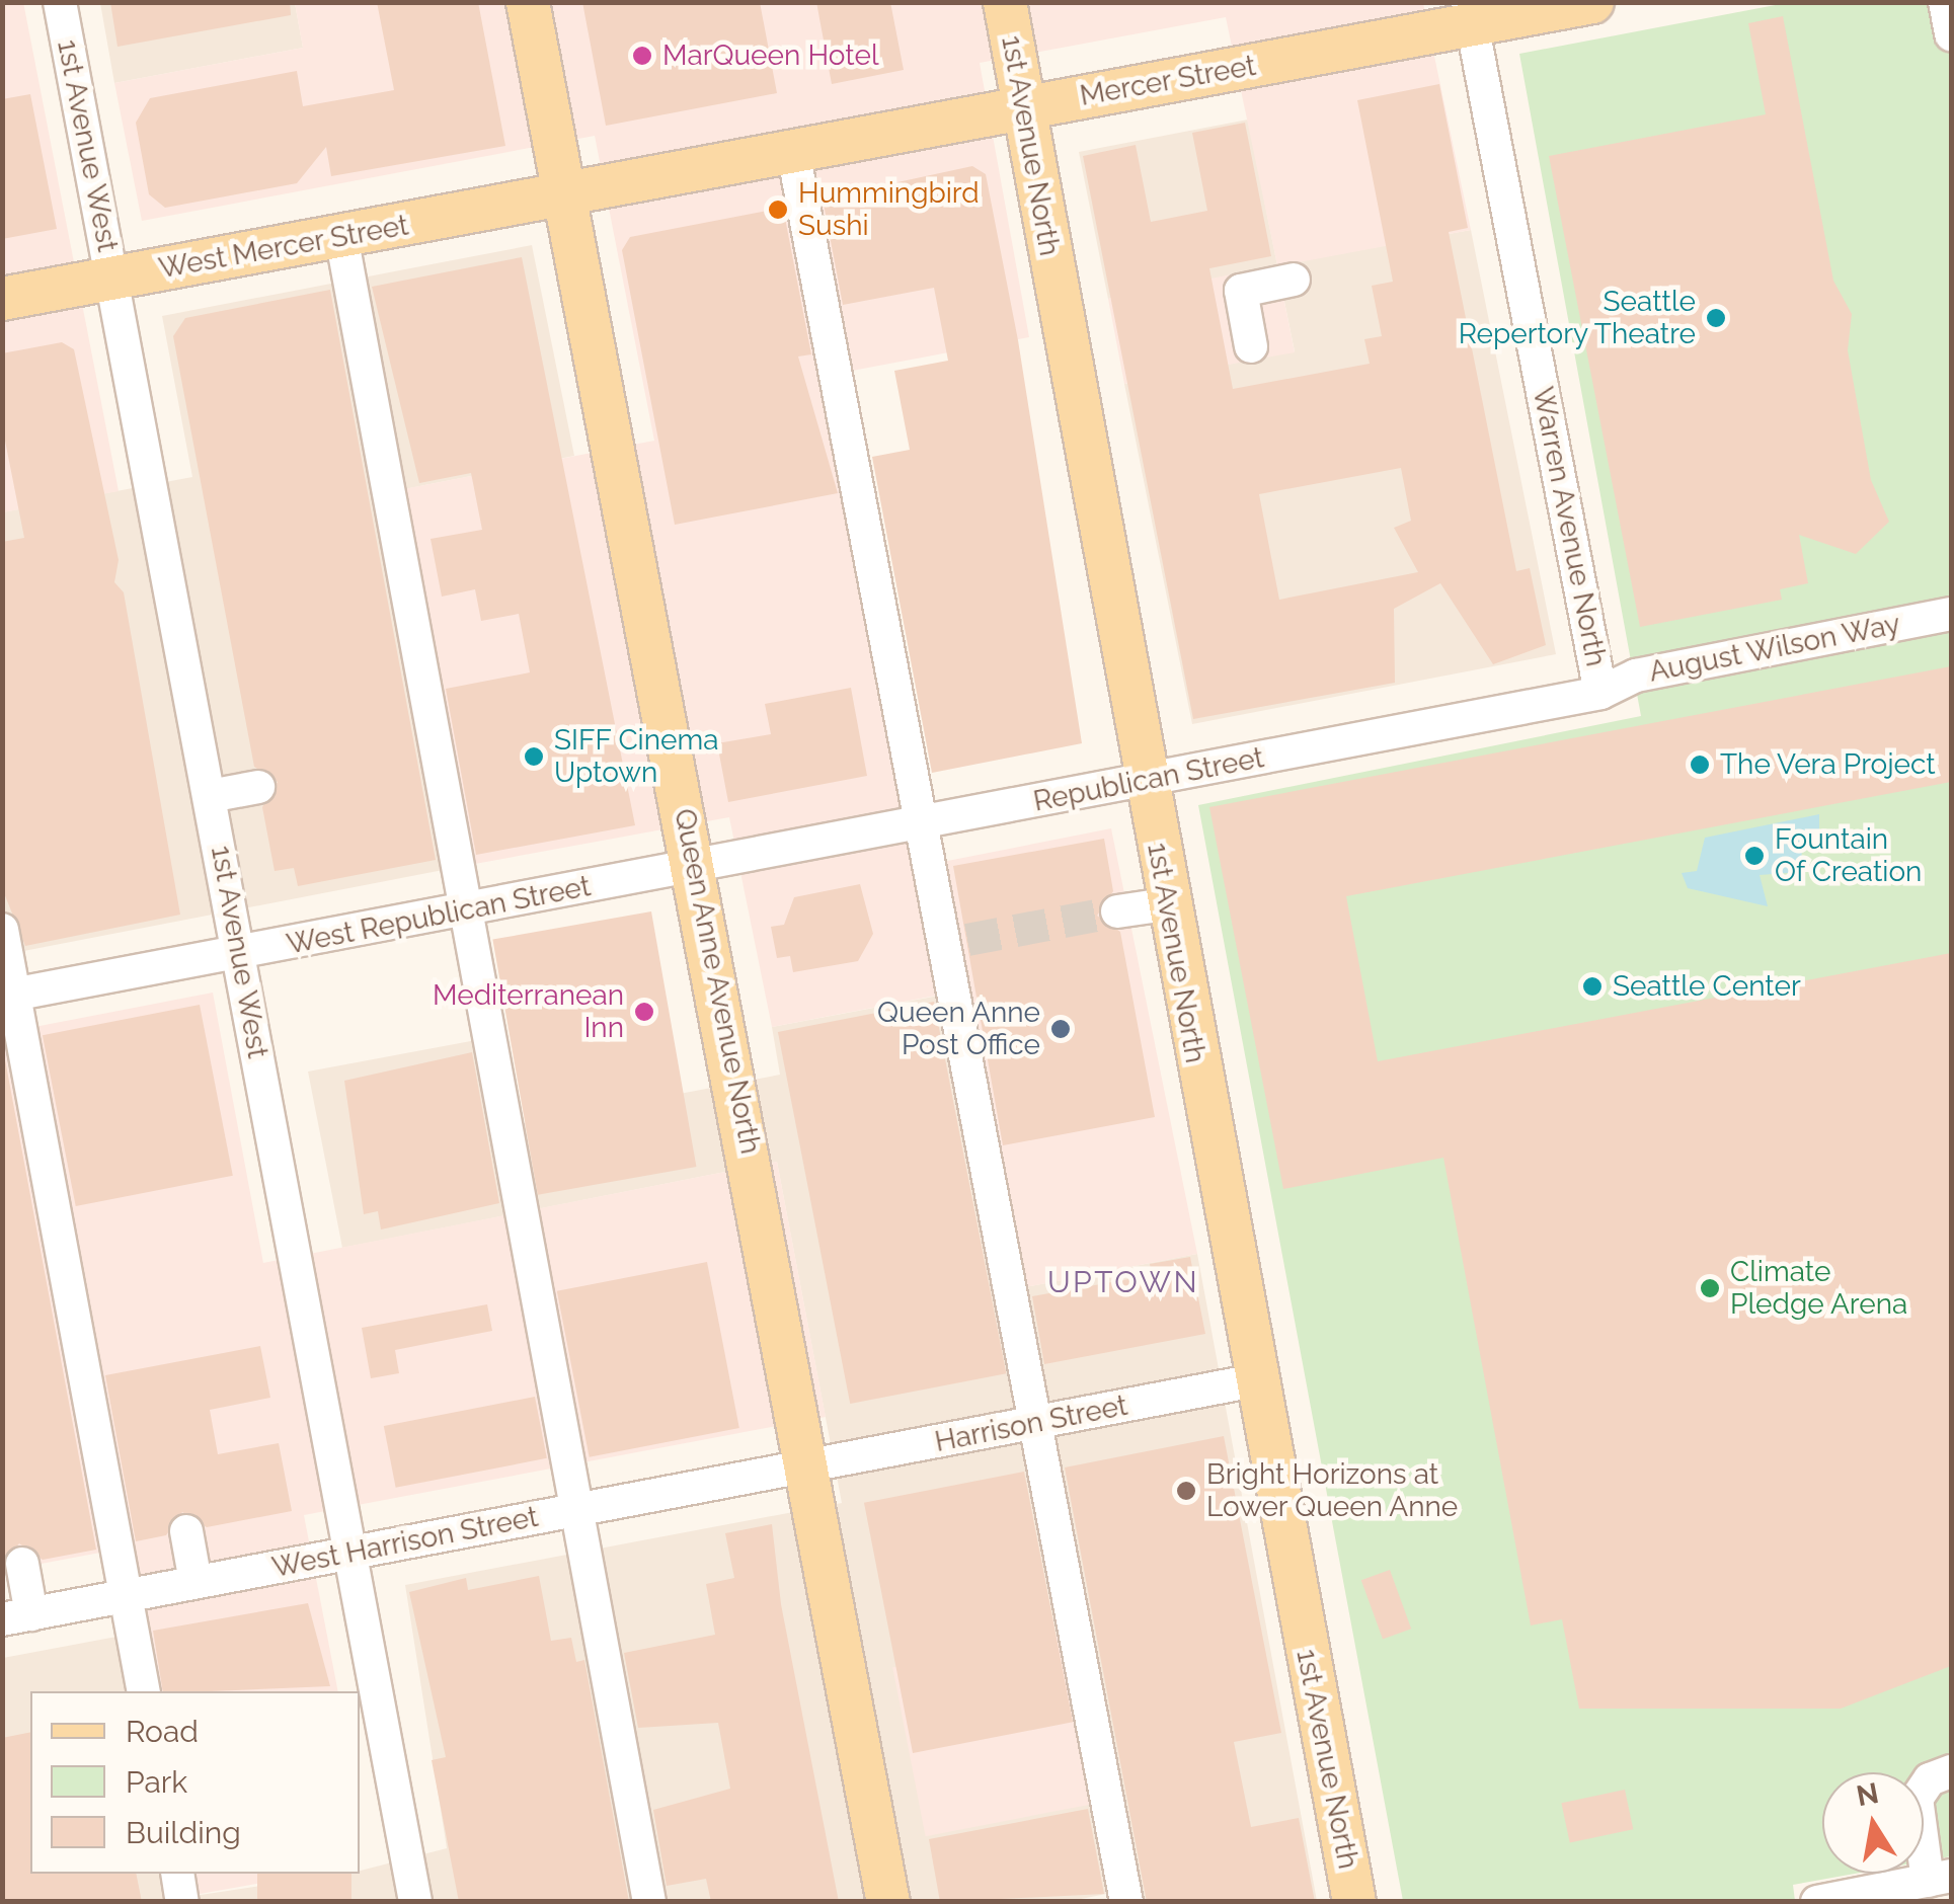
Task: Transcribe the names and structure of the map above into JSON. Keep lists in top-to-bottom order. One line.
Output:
{"streets":{"main road":["Mercer Street","1st Avenue North","West Mercer Street","Queen Anne Avenue North"],"street":["1st Avenue West","Warren Avenue North","August Wilson Way","Republican Street","West Republican Street","Harrison Street","West Harrison Street"]},"crossings":[["Mercer Street","1st Avenue North"],["Mercer Street","West Mercer Street"],["Mercer Street","Warren Avenue North"],["Mercer Street","Queen Anne Avenue North"],["1st Avenue West","West Mercer Street"],["1st Avenue West","West Republican Street"],["1st Avenue West","West Harrison Street"],["1st Avenue North","Republican Street"],["1st Avenue North","Harrison Street"],["West Mercer Street","Queen Anne Avenue North"],["Warren Avenue North","August Wilson Way"],["Warren Avenue North","Republican Street"],["August Wilson Way","Republican Street"],["Republican Street","West Republican Street"],["Republican Street","Queen Anne Avenue North"],["West Republican Street","Queen Anne Avenue North"],["Queen Anne Avenue North","Harrison Street"],["Queen Anne Avenue North","West Harrison Street"],["Harrison Street","West Harrison Street"]],"districts":["UPTOWN"],"places":["MarQueen Hotel","Hummingbird Sushi","Seattle Repertory Theatre","SIFF Cinema Uptown","The Vera Project","Fountain Of Creation","Seattle Center","Mediterranean Inn","Queen Anne Post Office","Climate Pledge Arena","Bright Horizons at Lower Queen Anne"],"legend":["Road","Park","Building"],"north":"top"}
